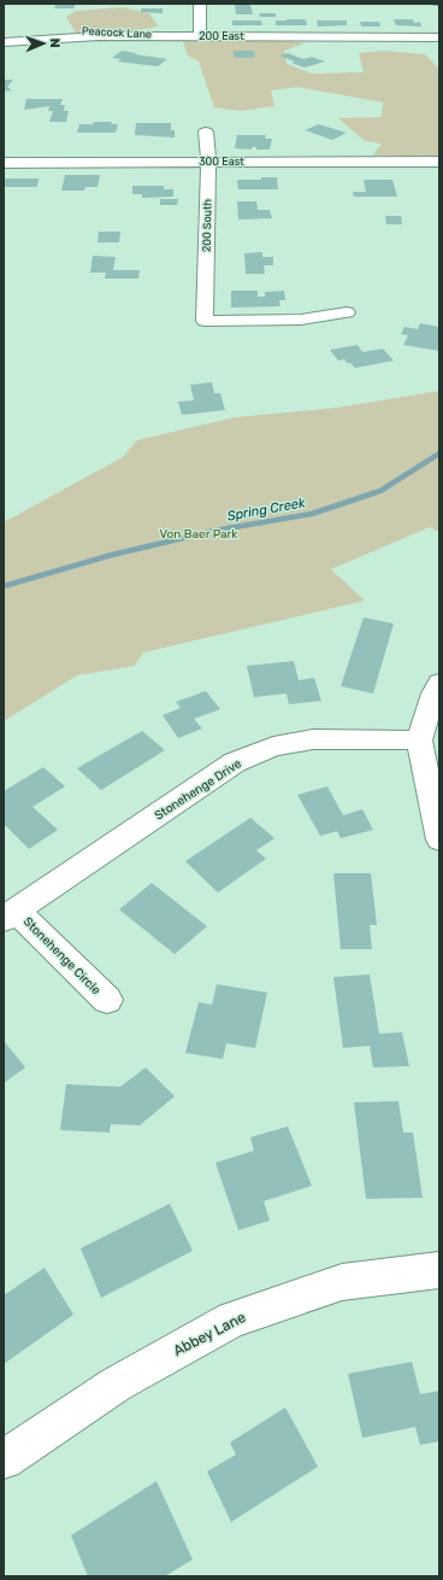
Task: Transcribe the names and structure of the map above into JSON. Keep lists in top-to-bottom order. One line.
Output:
{"streets":{"street":["Peacock Lane","200 East","300 East","200 South","Stonehenge Drive","Stonehenge Circle","Abbey Lane"]},"crossings":[["Peacock Lane","200 East"],["300 East","200 South"],["Stonehenge Drive","Stonehenge Circle"]],"water":["Spring Creek"],"parks":["Von Baer Park"],"north":"right"}
